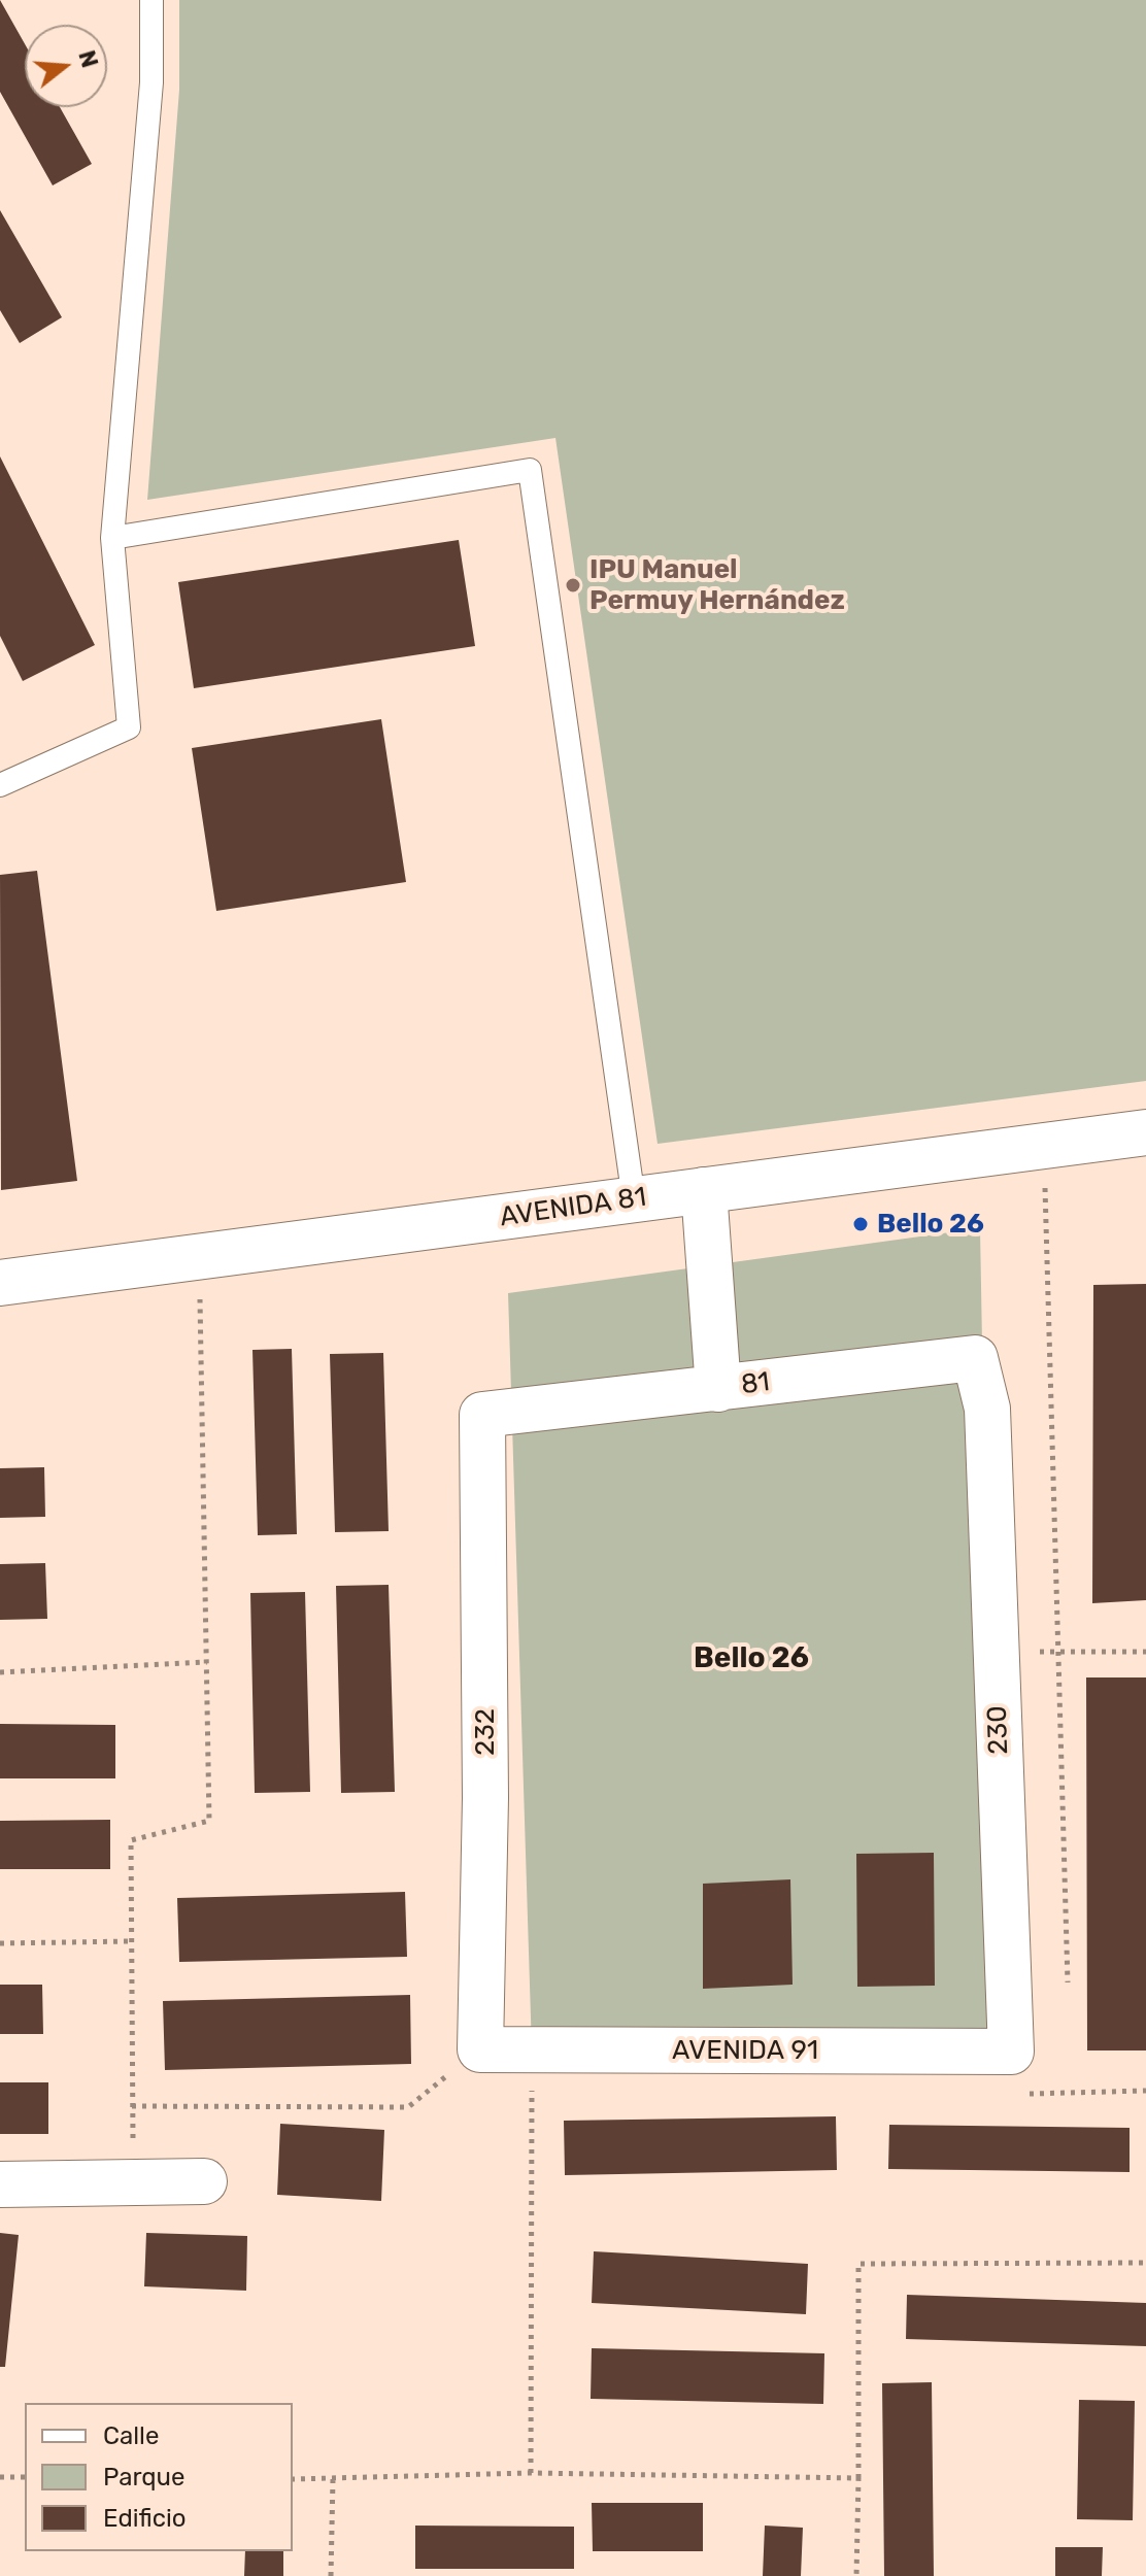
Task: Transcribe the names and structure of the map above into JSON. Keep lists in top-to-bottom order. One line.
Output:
{"streets":{"street":["AVENIDA 81","81","230","232","AVENIDA 91"]},"crossings":[["81","230"],["81","232"],["230","AVENIDA 91"],["232","AVENIDA 91"]],"districts":["Bello 26"],"places":["IPU Manuel Permuy Hernández","Bello 26"],"legend":["Calle","Parque","Edificio"],"north":"right"}
